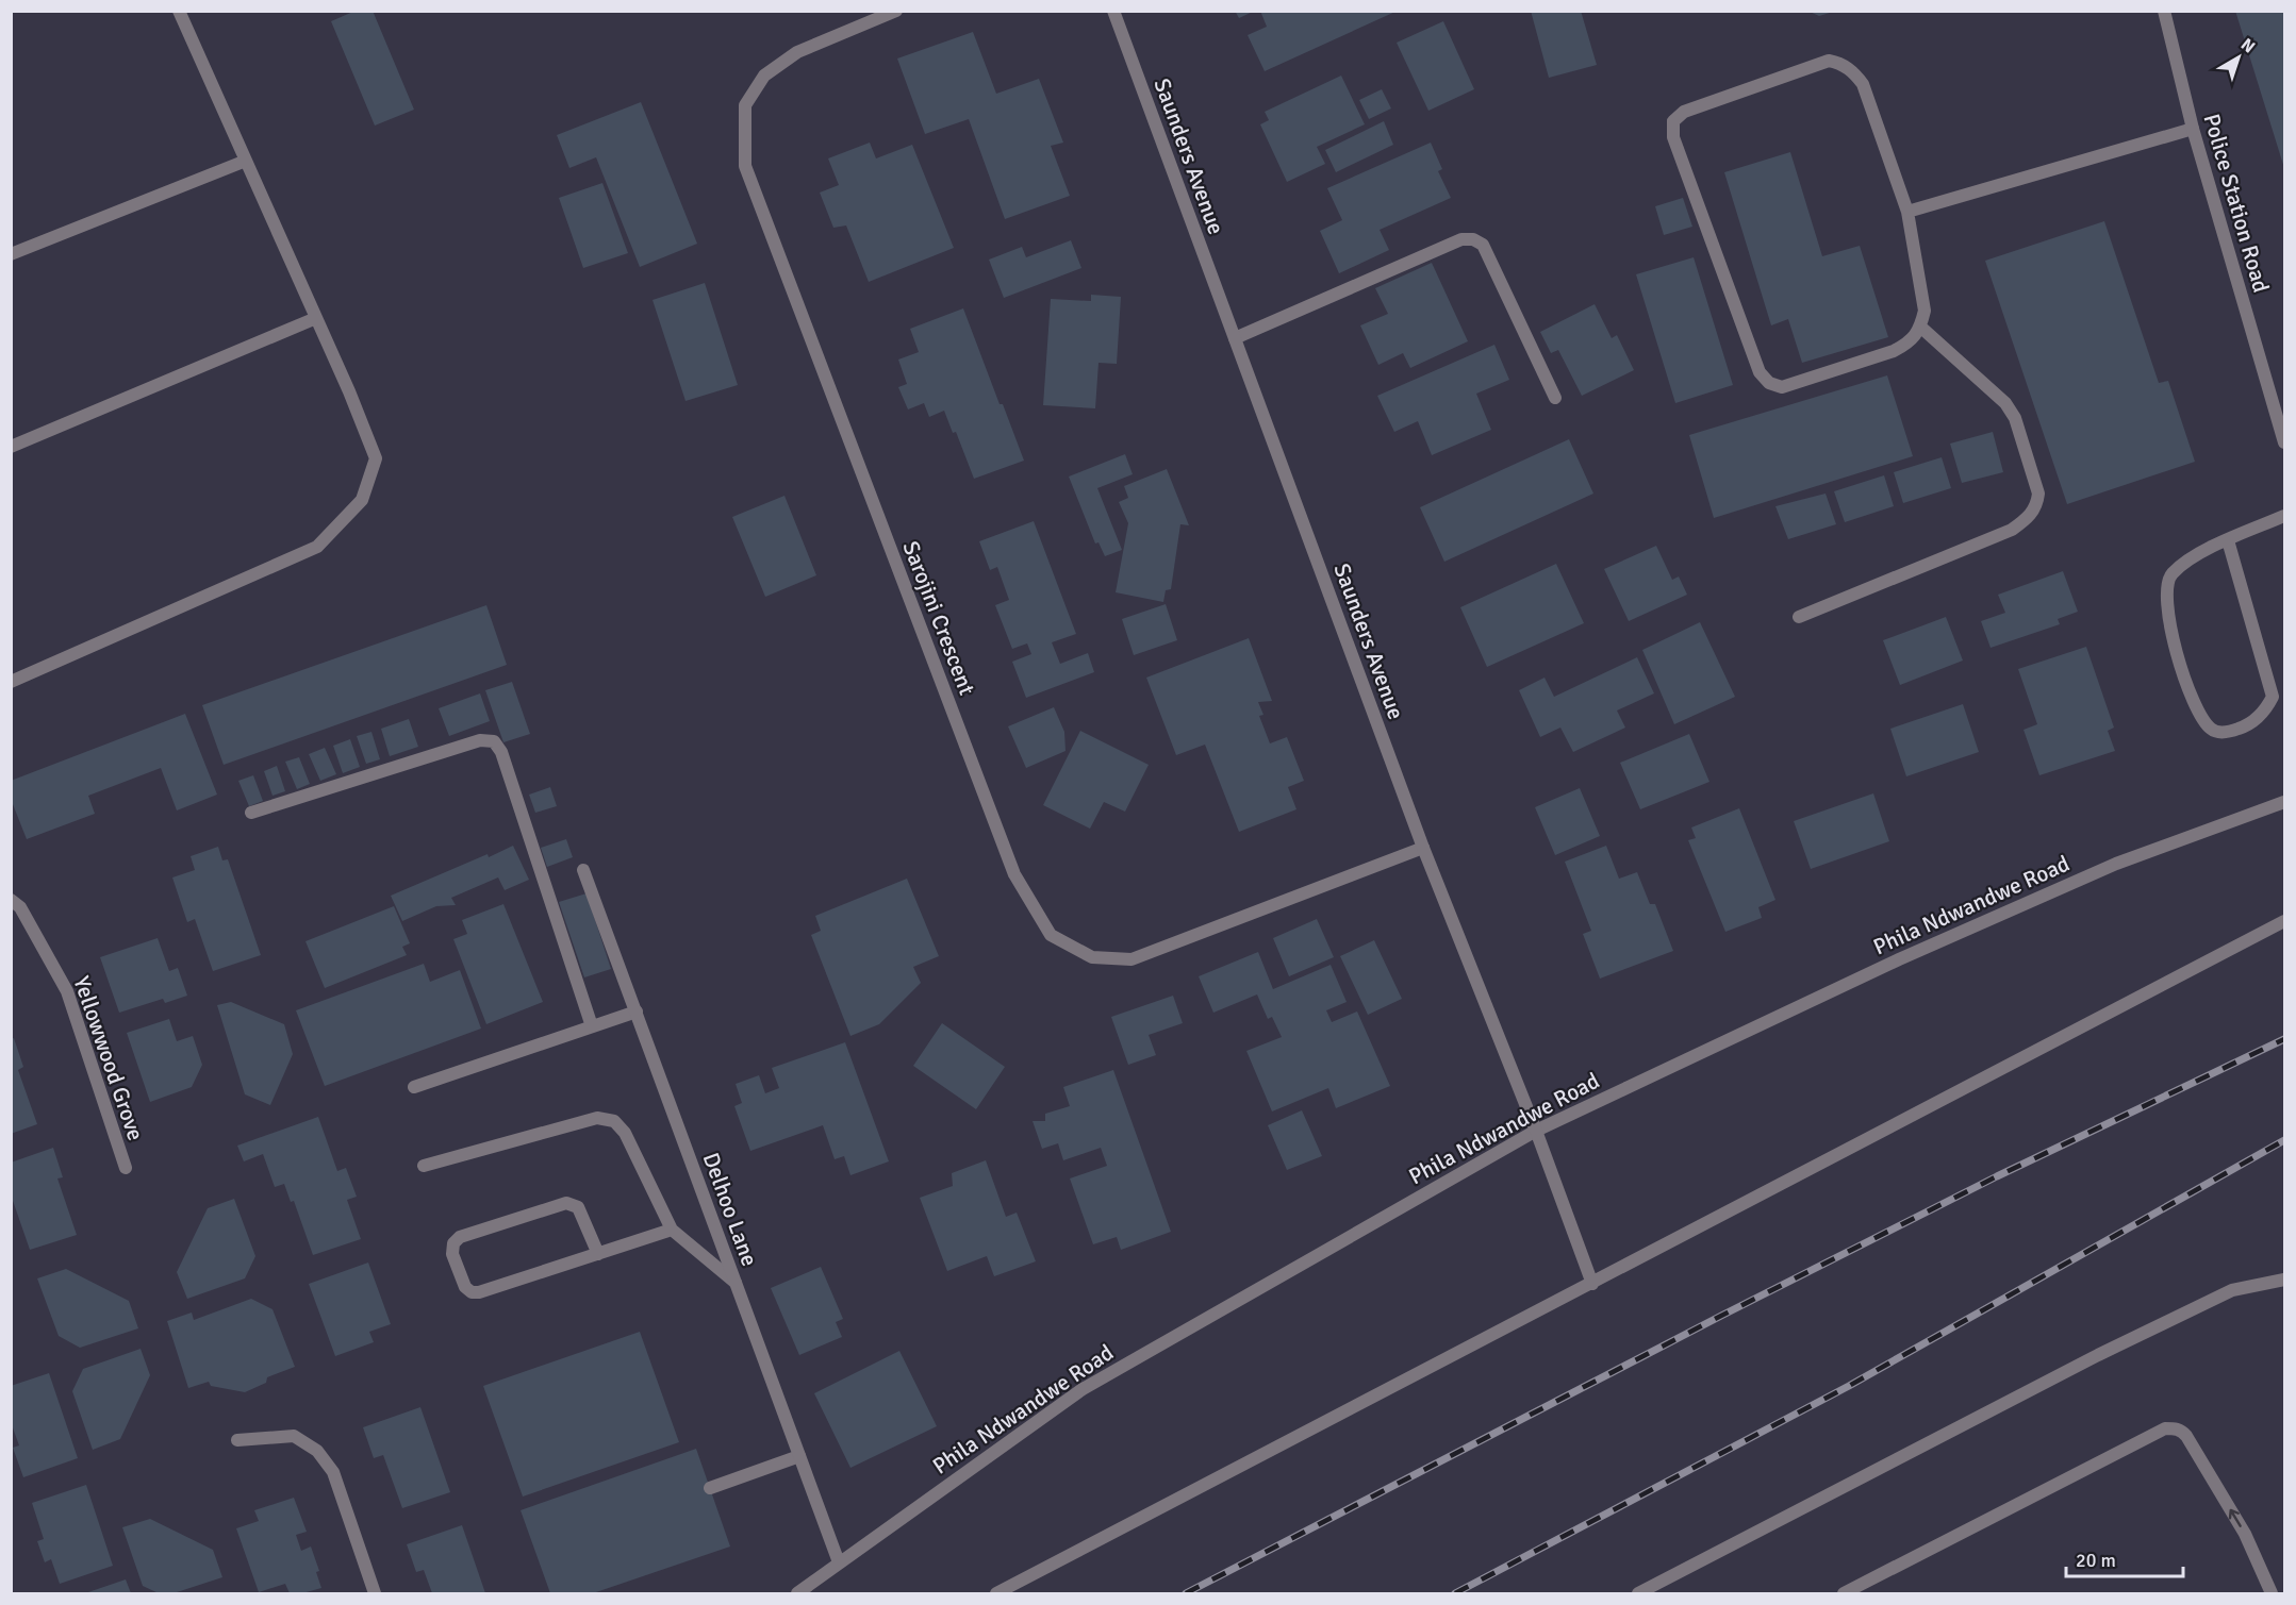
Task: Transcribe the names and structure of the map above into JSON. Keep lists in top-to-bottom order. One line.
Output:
{"streets":{"street":["Saunders Avenue","Police Station Road","Sarojini Crescent","Phila Ndwandwe Road","Yellowwood Grove","Delhoo Lane"]},"crossings":[["Saunders Avenue","Sarojini Crescent"],["Saunders Avenue","Phila Ndwandwe Road"],["Phila Ndwandwe Road","Delhoo Lane"]],"scale_bar":"20 m","north":"top right"}
